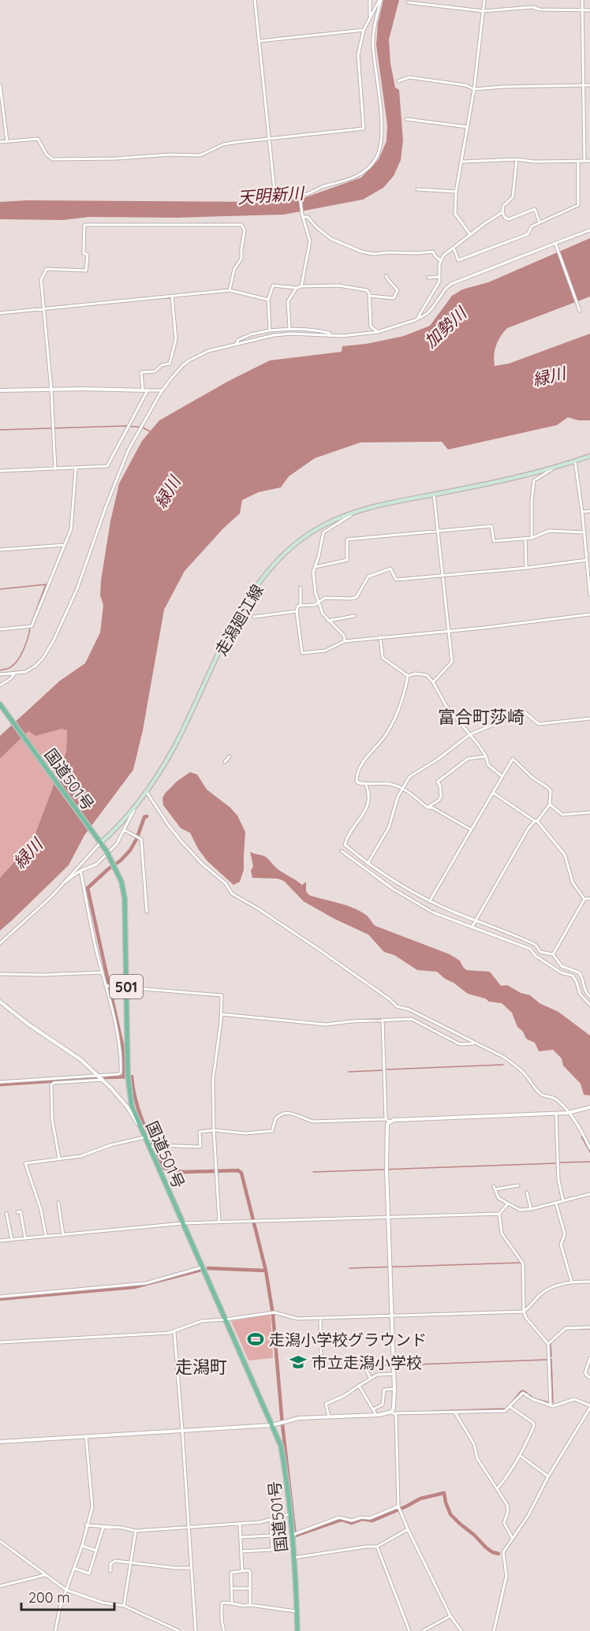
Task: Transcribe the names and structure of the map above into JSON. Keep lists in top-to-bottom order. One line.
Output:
{"streets":{"highway":["国道501号","501"],"main road":["走潟廻江線"]},"crossings":[["走潟廻江線","国道501号"]],"districts":["富合町莎崎","走潟町"],"water":["天明新川","加勢川","緑川"],"places":{"sports":["走潟小学校グラウンド"],"school or university":["市立走潟小学校"]},"scale_bar":"200 m"}
